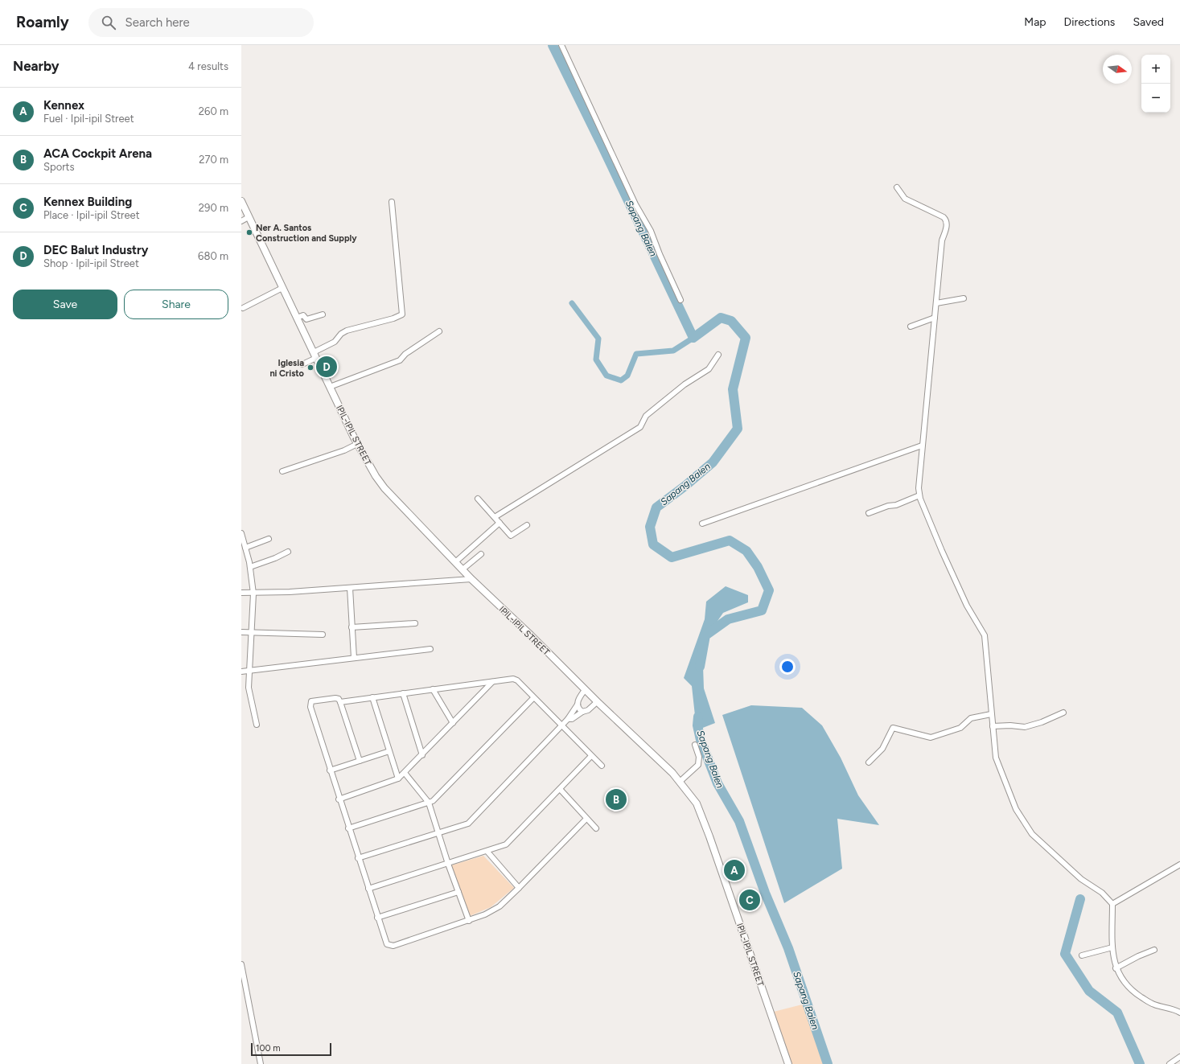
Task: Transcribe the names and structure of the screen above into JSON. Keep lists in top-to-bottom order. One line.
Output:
{"streets":{"street":["IPIL-IPIL STREET"]},"water":["Sapang Balen"],"places":["Ner A. Santos Construction and Supply","Iglesia ni Cristo"],"scale_bar":"100 m","north":"right","page":{"header":"Roamly","search":"Search here","nav":["Map","Directions","Saved"],"heading":["Nearby","4 results"],"map_buttons":["+","−"],"list":[{"mark":"A","name":"Kennex","note":"Fuel · Ipil-ipil Street","value":"260 m"},{"mark":"B","name":"ACA Cockpit Arena","note":"Sports","value":"270 m"},{"mark":"C","name":"Kennex Building","note":"Place · Ipil-ipil Street","value":"290 m"},{"mark":"D","name":"DEC Balut Industry","note":"Shop · Ipil-ipil Street","value":"680 m"}],"buttons":["Save","Share"],"pins":["D","B","A","C"],"scale":"100 m"}}
